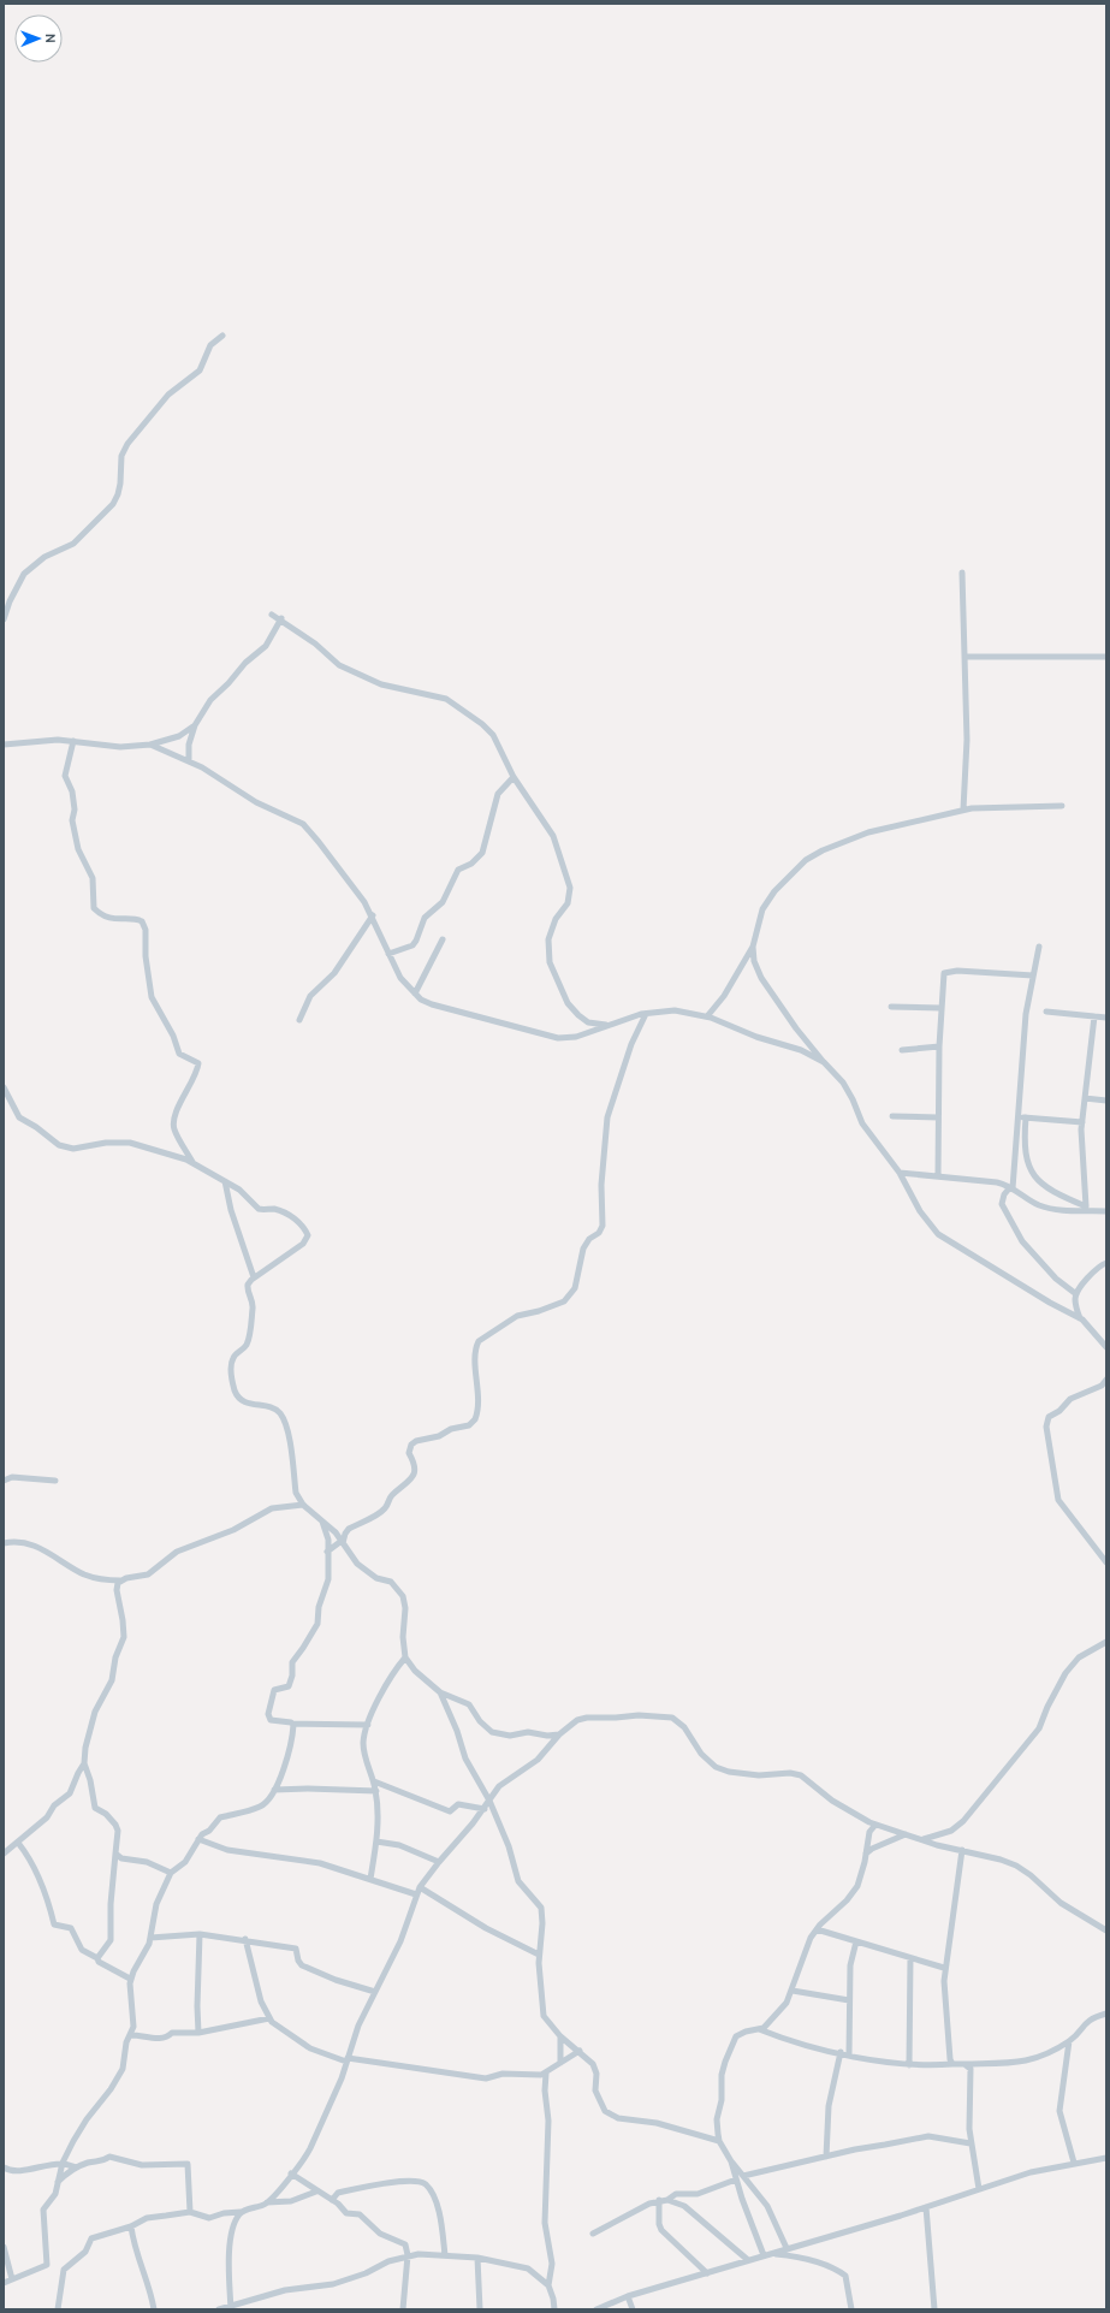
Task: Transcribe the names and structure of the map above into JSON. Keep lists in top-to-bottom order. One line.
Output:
{"north":"right"}
